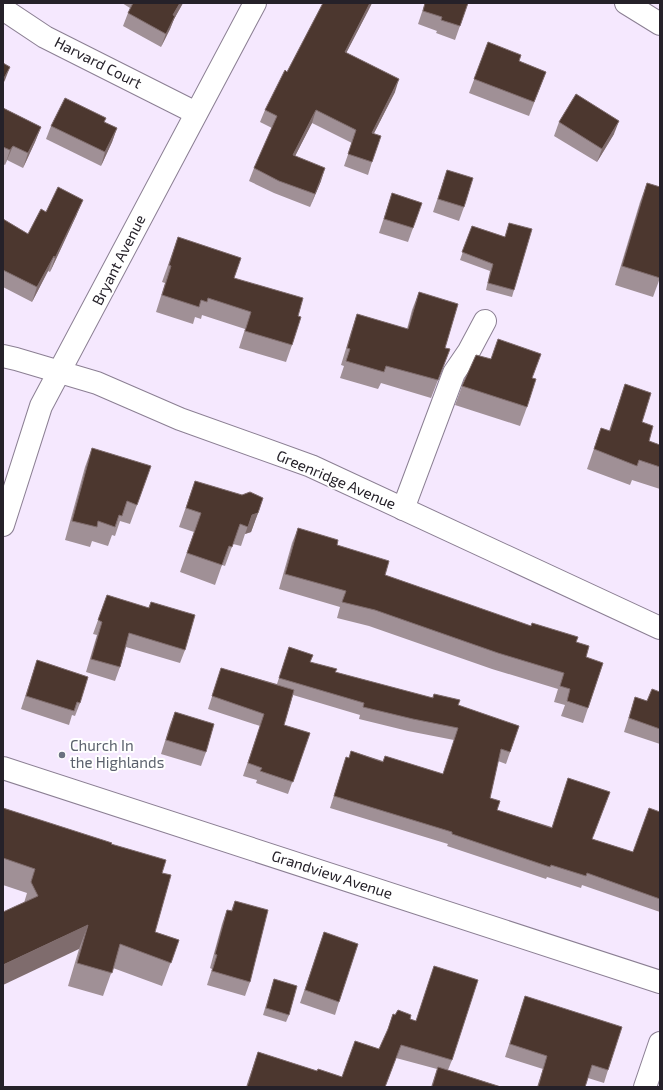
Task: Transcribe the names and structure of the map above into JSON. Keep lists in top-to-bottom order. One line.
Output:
{"streets":{"street":["Harvard Court","Bryant Avenue","Greenridge Avenue","Grandview Avenue"]},"crossings":[["Harvard Court","Bryant Avenue"],["Bryant Avenue","Greenridge Avenue"]],"places":["Church In the Highlands"]}
